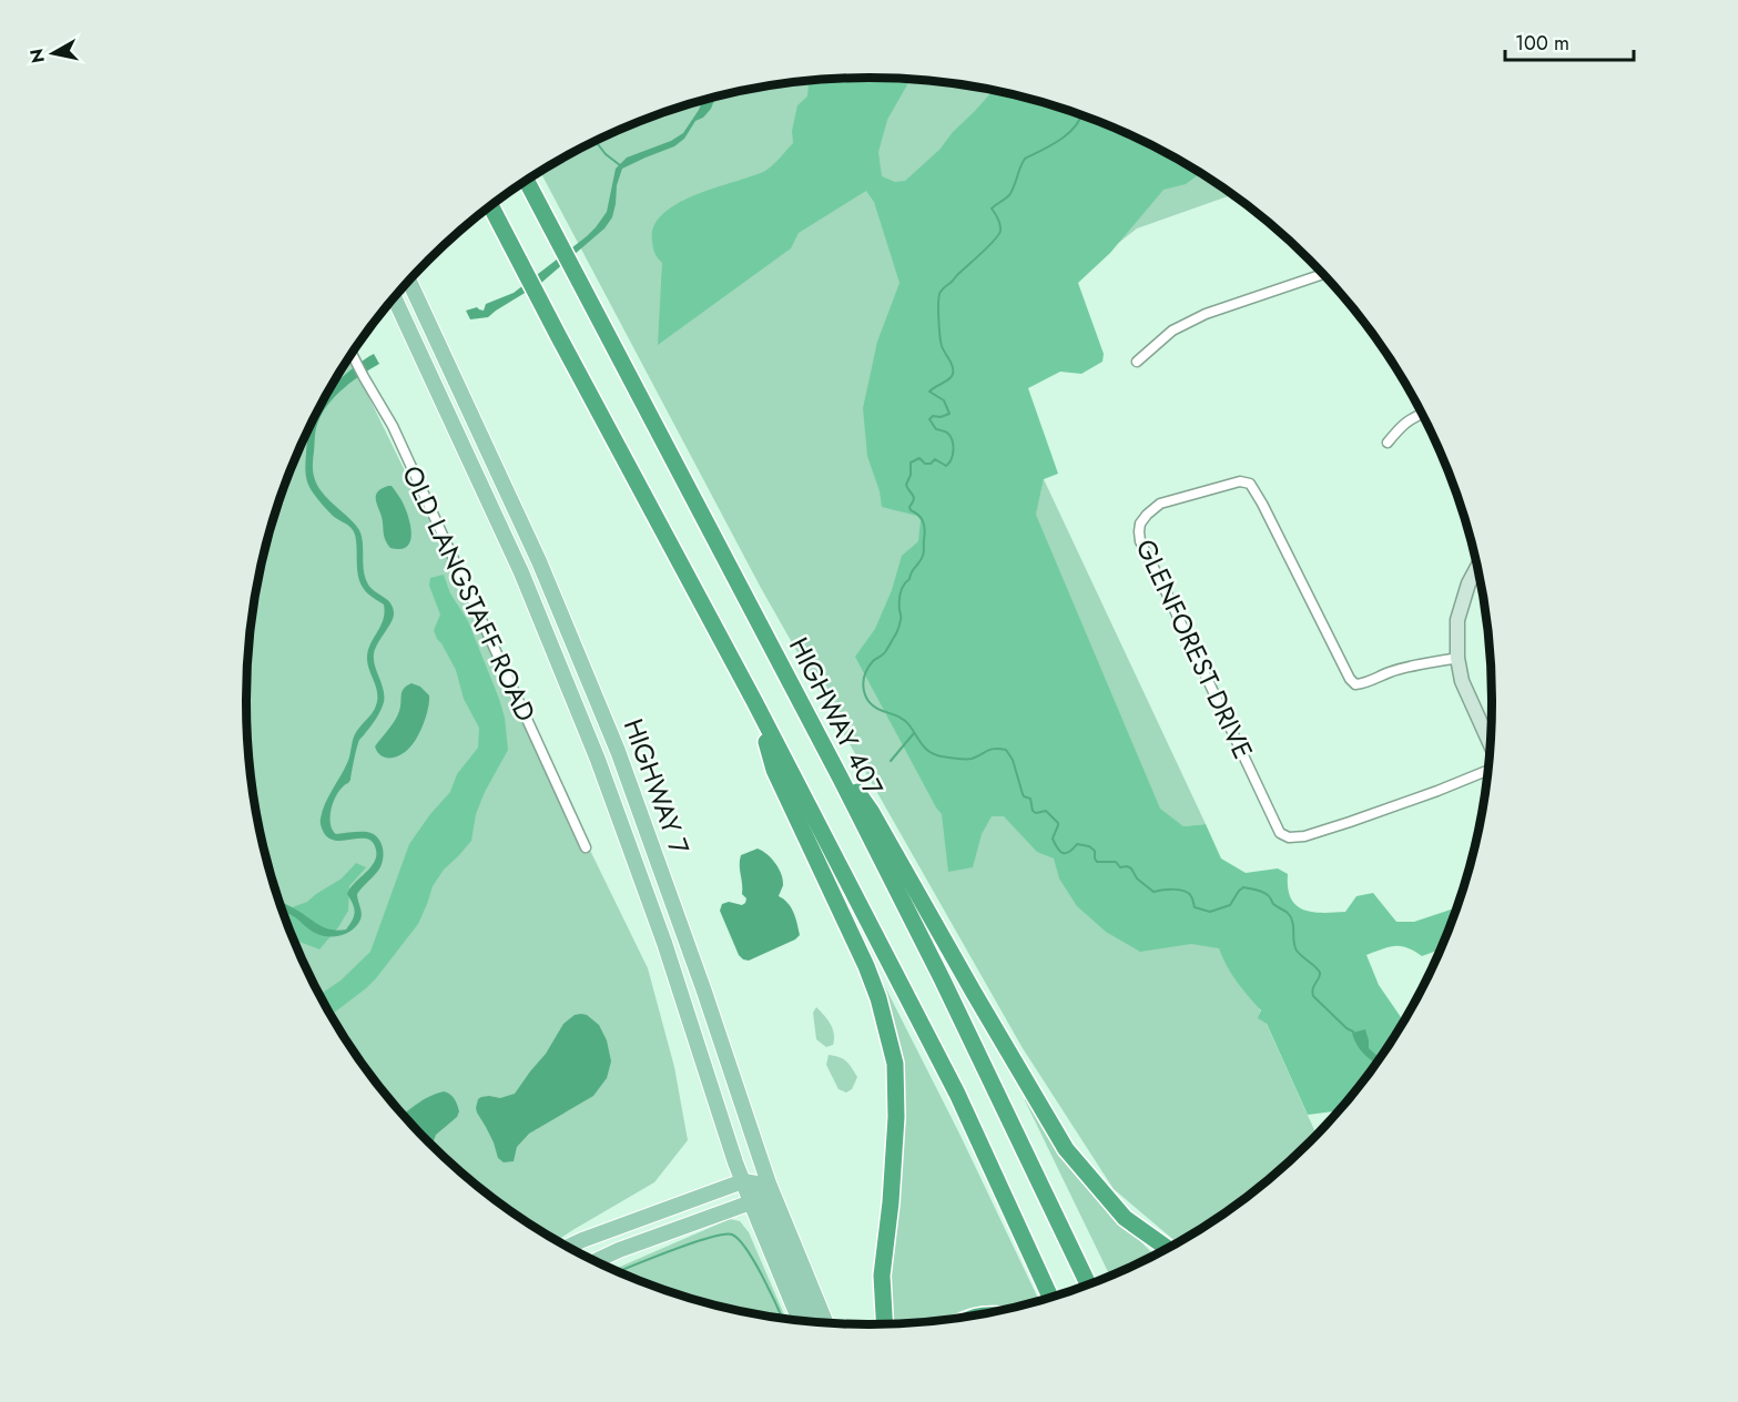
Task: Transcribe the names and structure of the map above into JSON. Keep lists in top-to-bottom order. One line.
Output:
{"streets":{"highway":["HIGHWAY 407"],"main road":["HIGHWAY 7"],"street":["OLD LANGSTAFF ROAD","GLENFOREST DRIVE"]},"scale_bar":"100 m","north":"left"}
